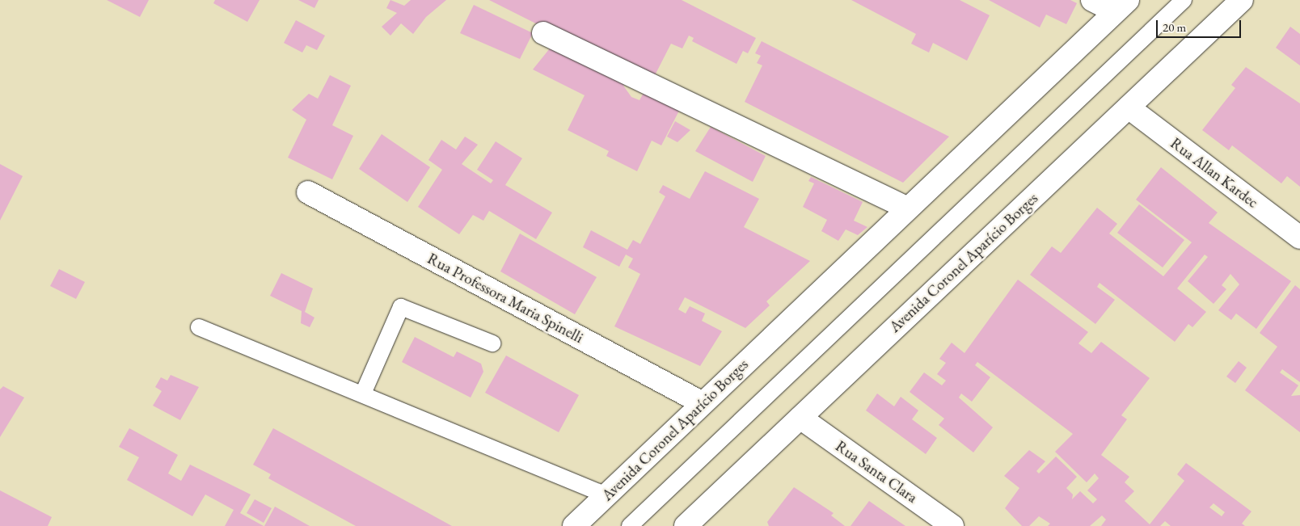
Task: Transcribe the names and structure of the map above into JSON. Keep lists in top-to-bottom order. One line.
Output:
{"streets":{"main road":["Rua Allan Kardec","Avenida Coronel Aparício Borges","Rua Professora Maria Spinelli","Rua Santa Clara"]},"crossings":[["Rua Allan Kardec","Avenida Coronel Aparício Borges"],["Avenida Coronel Aparício Borges","Rua Professora Maria Spinelli"],["Avenida Coronel Aparício Borges","Rua Santa Clara"]],"scale_bar":"20 m"}
